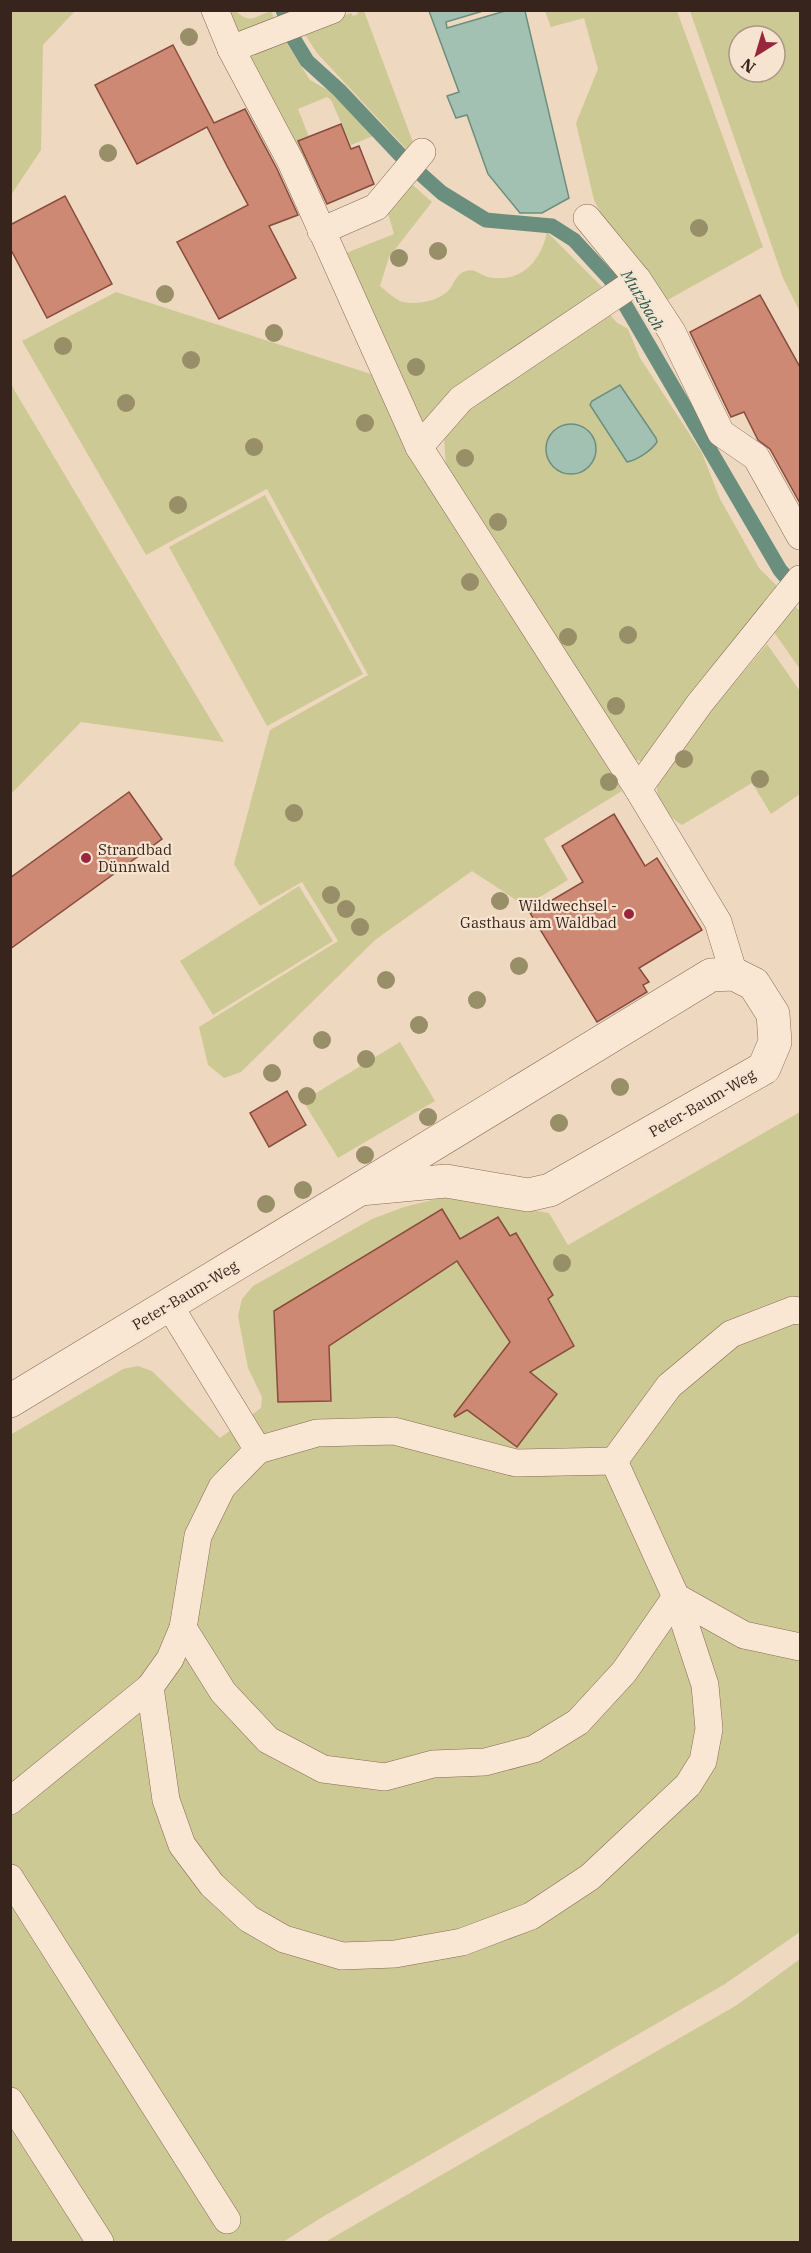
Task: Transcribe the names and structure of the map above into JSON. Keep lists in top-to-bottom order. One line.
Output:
{"streets":{"street":["Peter-Baum-Weg"]},"water":["Mutzbach"],"places":["Strandbad Dünnwald","Wildwechsel - Gasthaus am Waldbad"],"north":"bottom left"}
